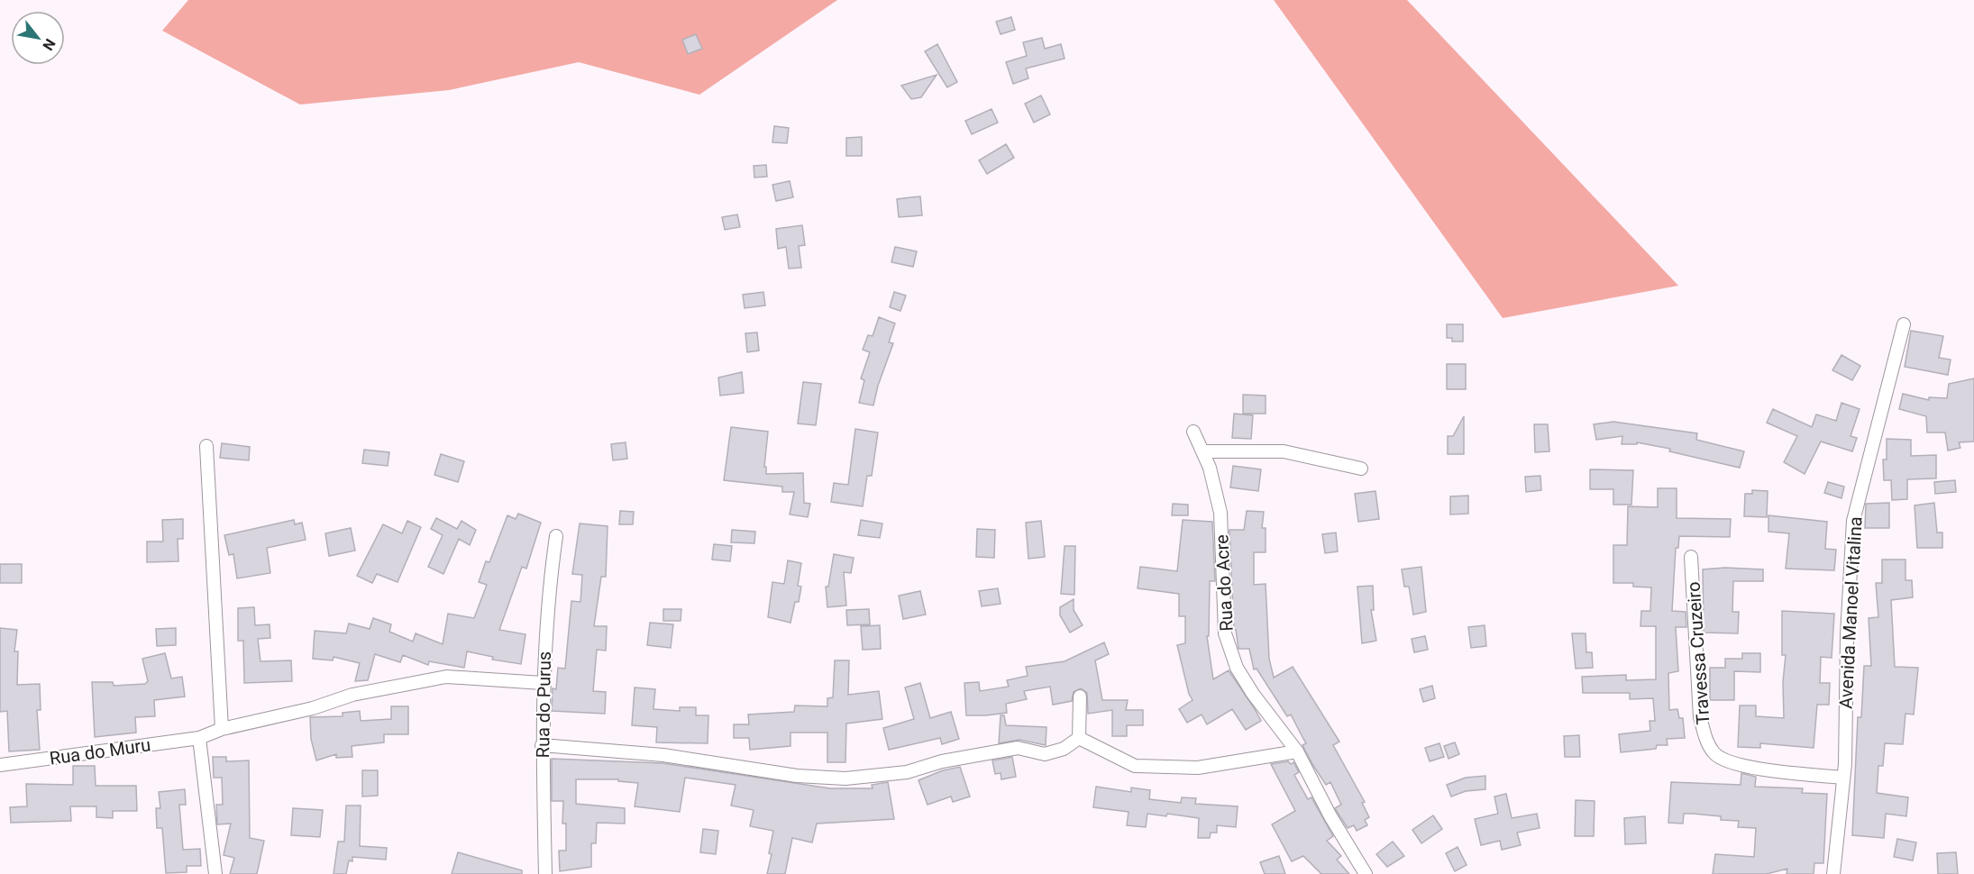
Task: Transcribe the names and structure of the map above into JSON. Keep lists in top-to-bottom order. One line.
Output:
{"streets":{"street":["Rua do Acre","Avenida Manoel Vitalina","Travessa Cruzeiro","Rua do Purus","Rua do Muru"]},"crossings":[["Avenida Manoel Vitalina","Travessa Cruzeiro"],["Rua do Purus","Rua do Muru"]],"north":"bottom right"}
